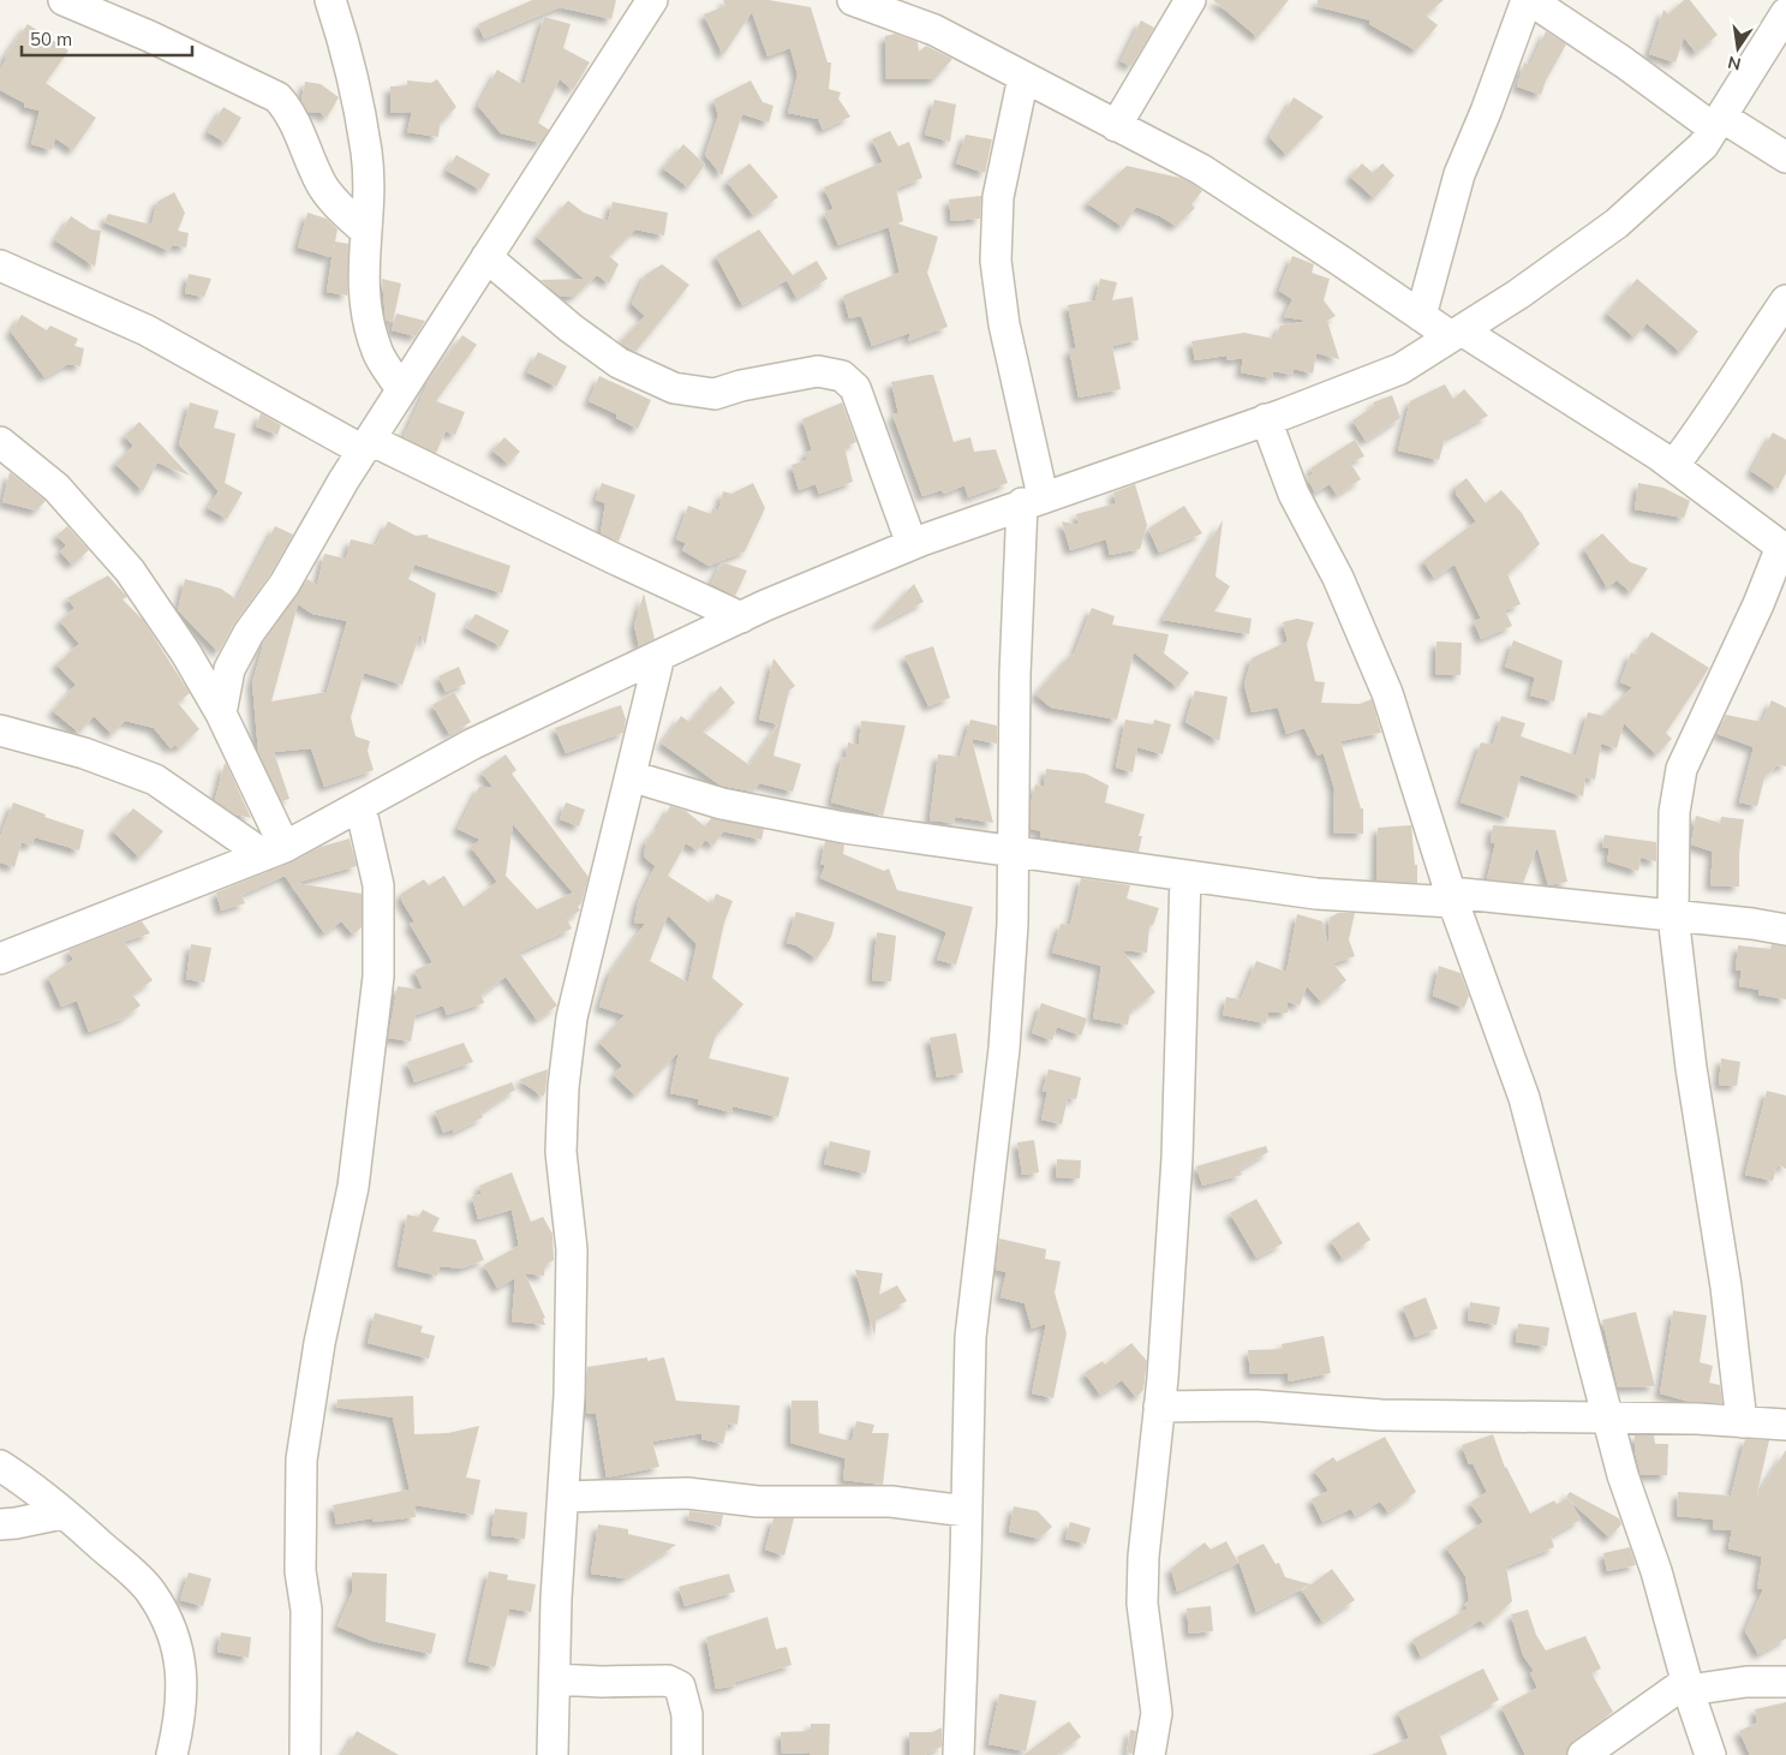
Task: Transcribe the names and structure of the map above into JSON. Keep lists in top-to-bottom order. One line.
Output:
{"scale_bar":"50 m","north":"bottom"}
